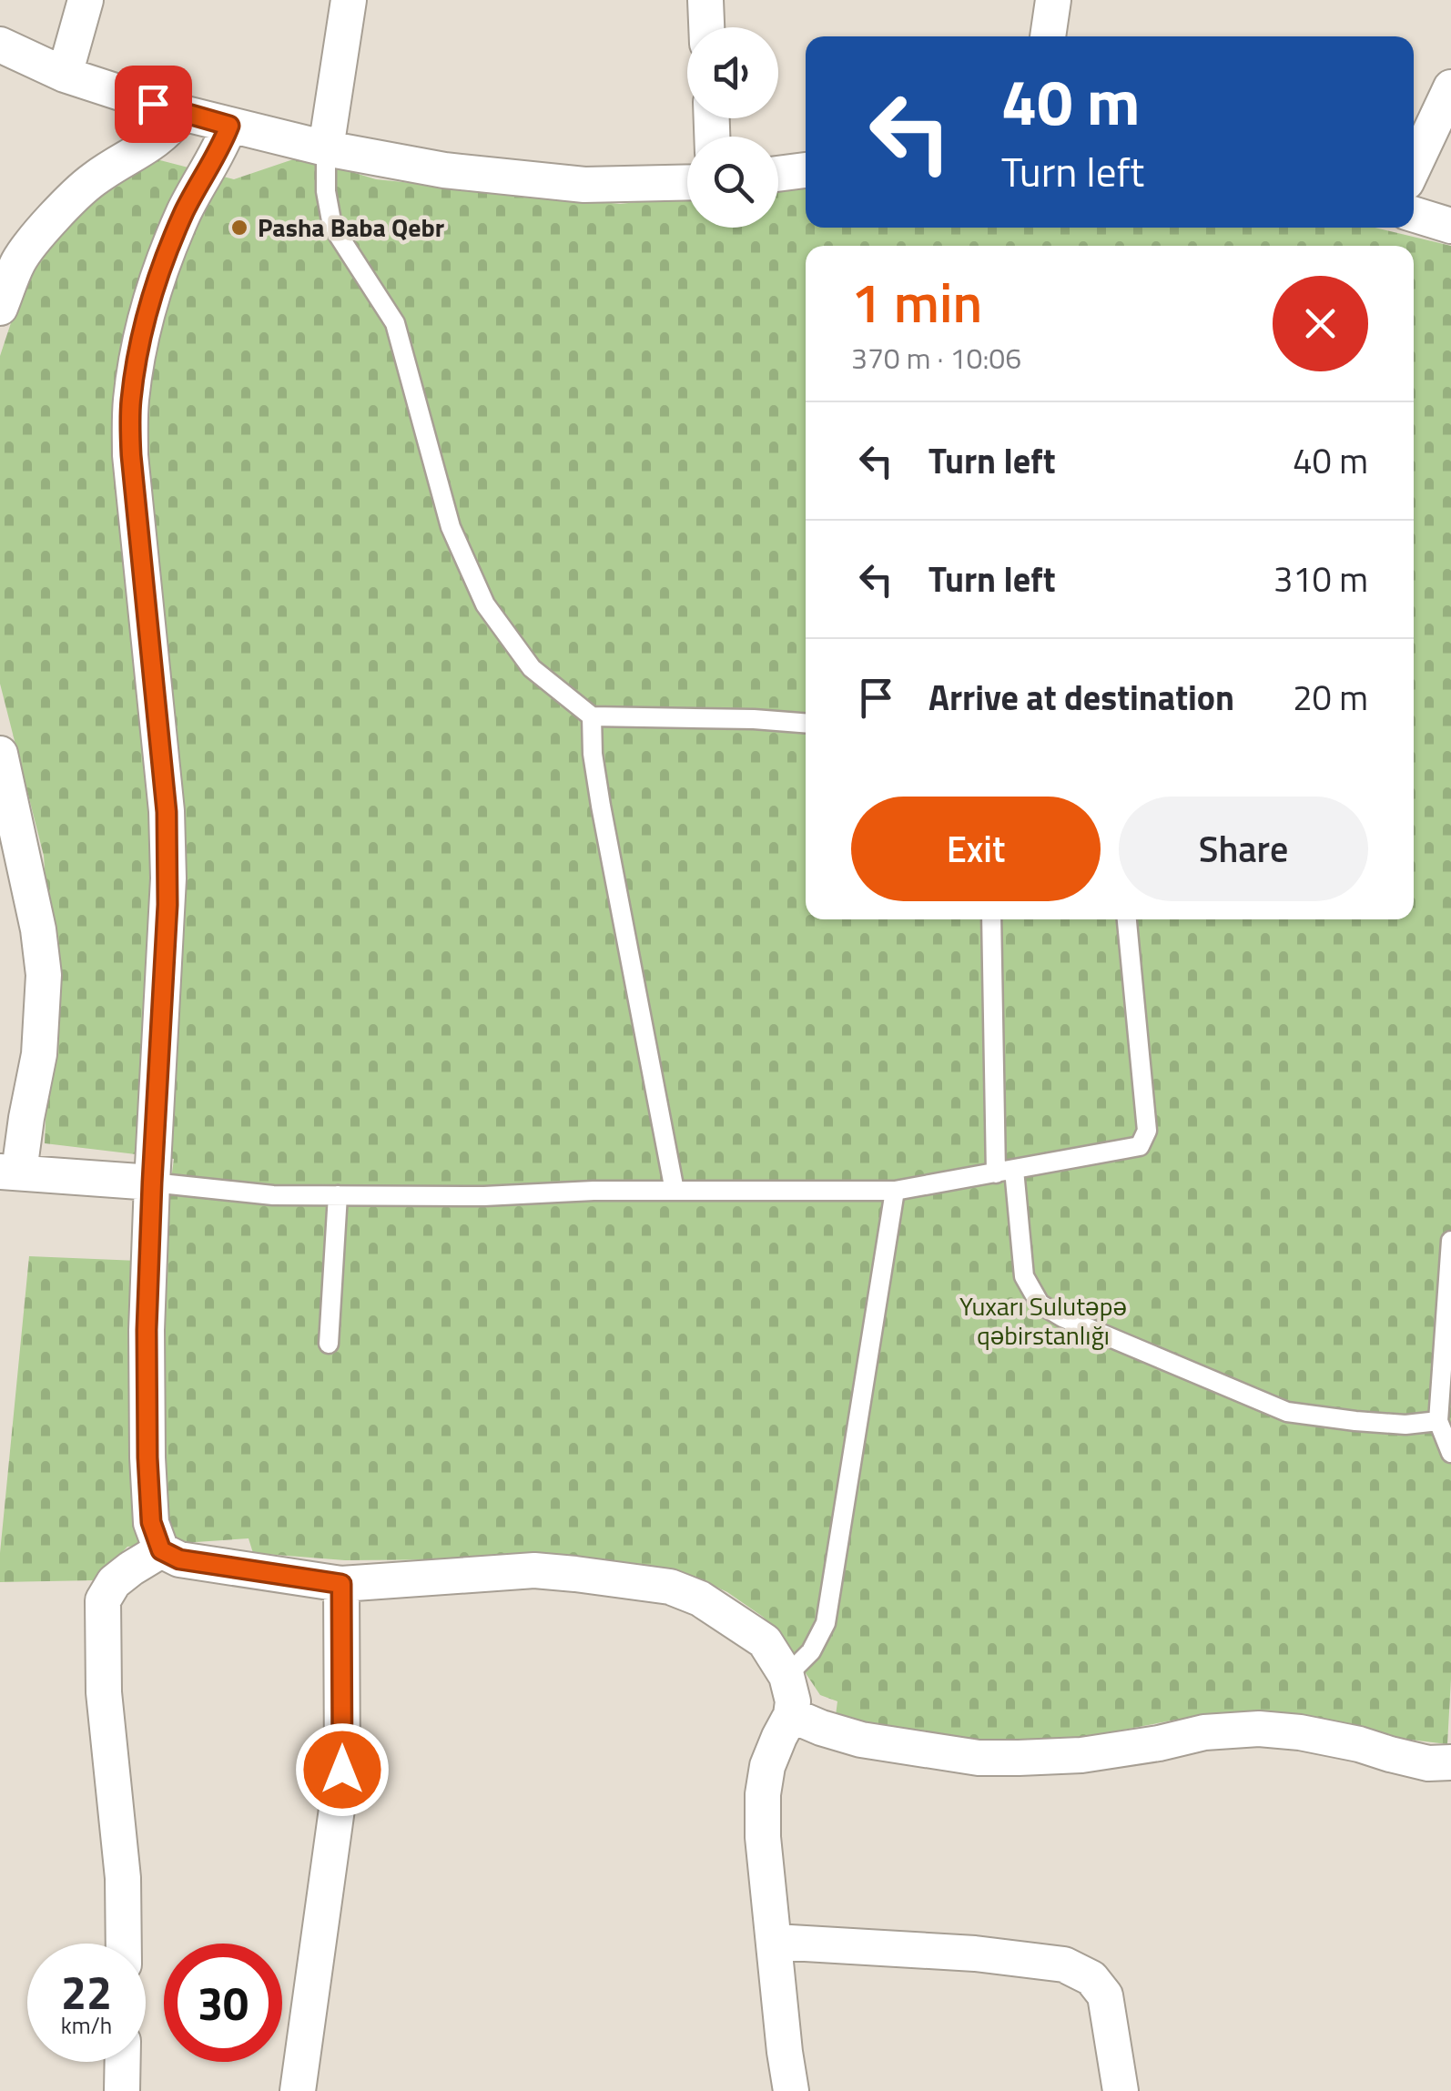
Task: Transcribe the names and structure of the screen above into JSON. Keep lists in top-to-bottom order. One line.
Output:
{"parks":["Yuxarı Sulutəpə qəbirstanlığı"],"places":["Pasha Baba Qebr"],"page":{"turn":["40 m","Turn left"],"heading":["1 min","370 m · 10:06"],"list":[{"name":"Turn left","value":"40 m"},{"name":"Turn left","value":"310 m"},{"name":"Arrive at destination","value":"20 m"}],"buttons":["Exit","Share"],"speed":"22 km/h","limit":"30"}}
